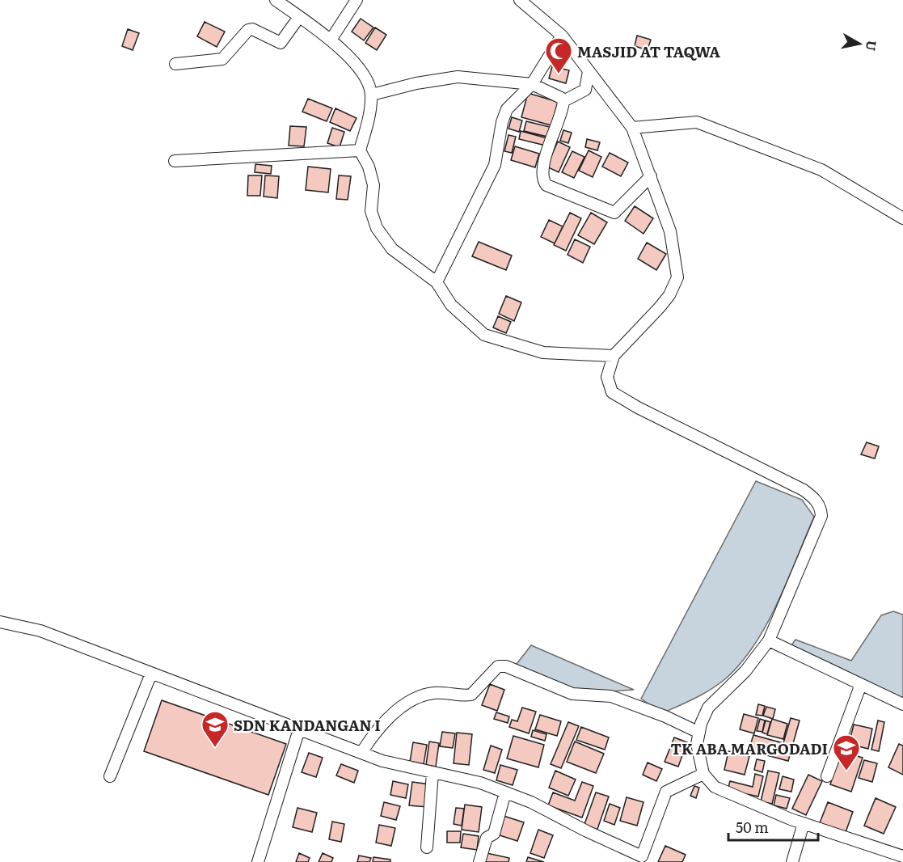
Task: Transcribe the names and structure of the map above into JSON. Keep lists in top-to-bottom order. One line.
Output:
{"places":{"mosque":["MASJID AT TAQWA"],"school or university":["SDN KANDANGAN I","TK ABA MARGODADI"]},"scale_bar":"50 m","north":"right"}
